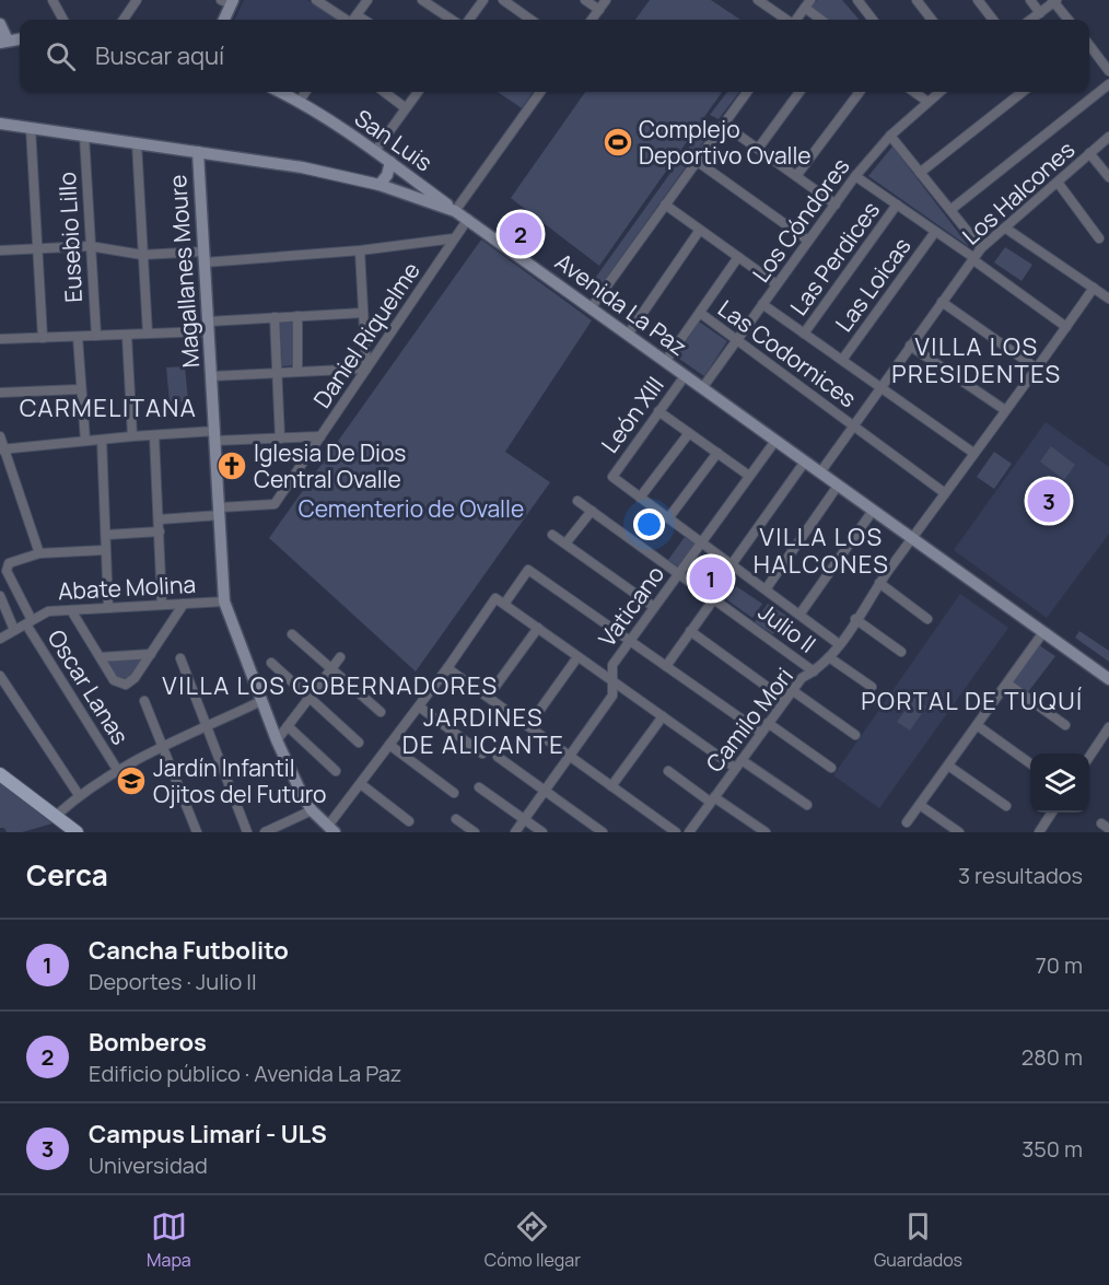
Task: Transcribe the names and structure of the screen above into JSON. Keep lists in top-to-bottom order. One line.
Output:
{"streets":{"main road":["San Luis","Magallanes Moure","Avenida La Paz"],"street":["Los Halcones","Los Cóndores","Eusebio Lillo","Las Perdices","Las Loicas","Daniel Riquelme","Las Codornices","León XIII","Abate Molina","Vaticano","Julio II","Oscar Lanas","Camilo Mori"]},"crossings":[["San Luis","Avenida La Paz"],["Los Halcones","Avenida La Paz"],["Los Halcones","Las Codornices"],["Los Cóndores","Avenida La Paz"],["Los Cóndores","Las Codornices"],["Eusebio Lillo","Avenida La Paz"],["Magallanes Moure","Avenida La Paz"],["Magallanes Moure","Daniel Riquelme"],["Magallanes Moure","Abate Molina"],["Avenida La Paz","Daniel Riquelme"],["Avenida La Paz","León XIII"],["Avenida La Paz","Vaticano"],["Avenida La Paz","Camilo Mori"],["Las Codornices","Camilo Mori"],["Abate Molina","Oscar Lanas"],["Vaticano","Julio II"],["Julio II","Camilo Mori"]],"districts":["VILLA LOS PRESIDENTES","CARMELITANA","VILLA LOS HALCONES","VILLA LOS GOBERNADORES","PORTAL DE TUQUÍ","JARDINES DE ALICANTE"],"parks":["Cementerio de Ovalle"],"places":{"sports":["Complejo Deportivo Ovalle"],"church":["Iglesia De Dios Central Ovalle"],"school or university":["Jardín Infantil Ojitos del Futuro"]},"page":{"search":"Buscar aquí","pins":["2","3","1"],"heading":["Cerca","3 resultados"],"list":[{"mark":"1","name":"Cancha Futbolito","note":"Deportes · Julio II","value":"70 m"},{"mark":"2","name":"Bomberos","note":"Edificio público · Avenida La Paz","value":"280 m"},{"mark":"3","name":"Campus Limarí - ULS","note":"Universidad","value":"350 m"}],"nav":["Mapa","Cómo llegar","Guardados"]}}
